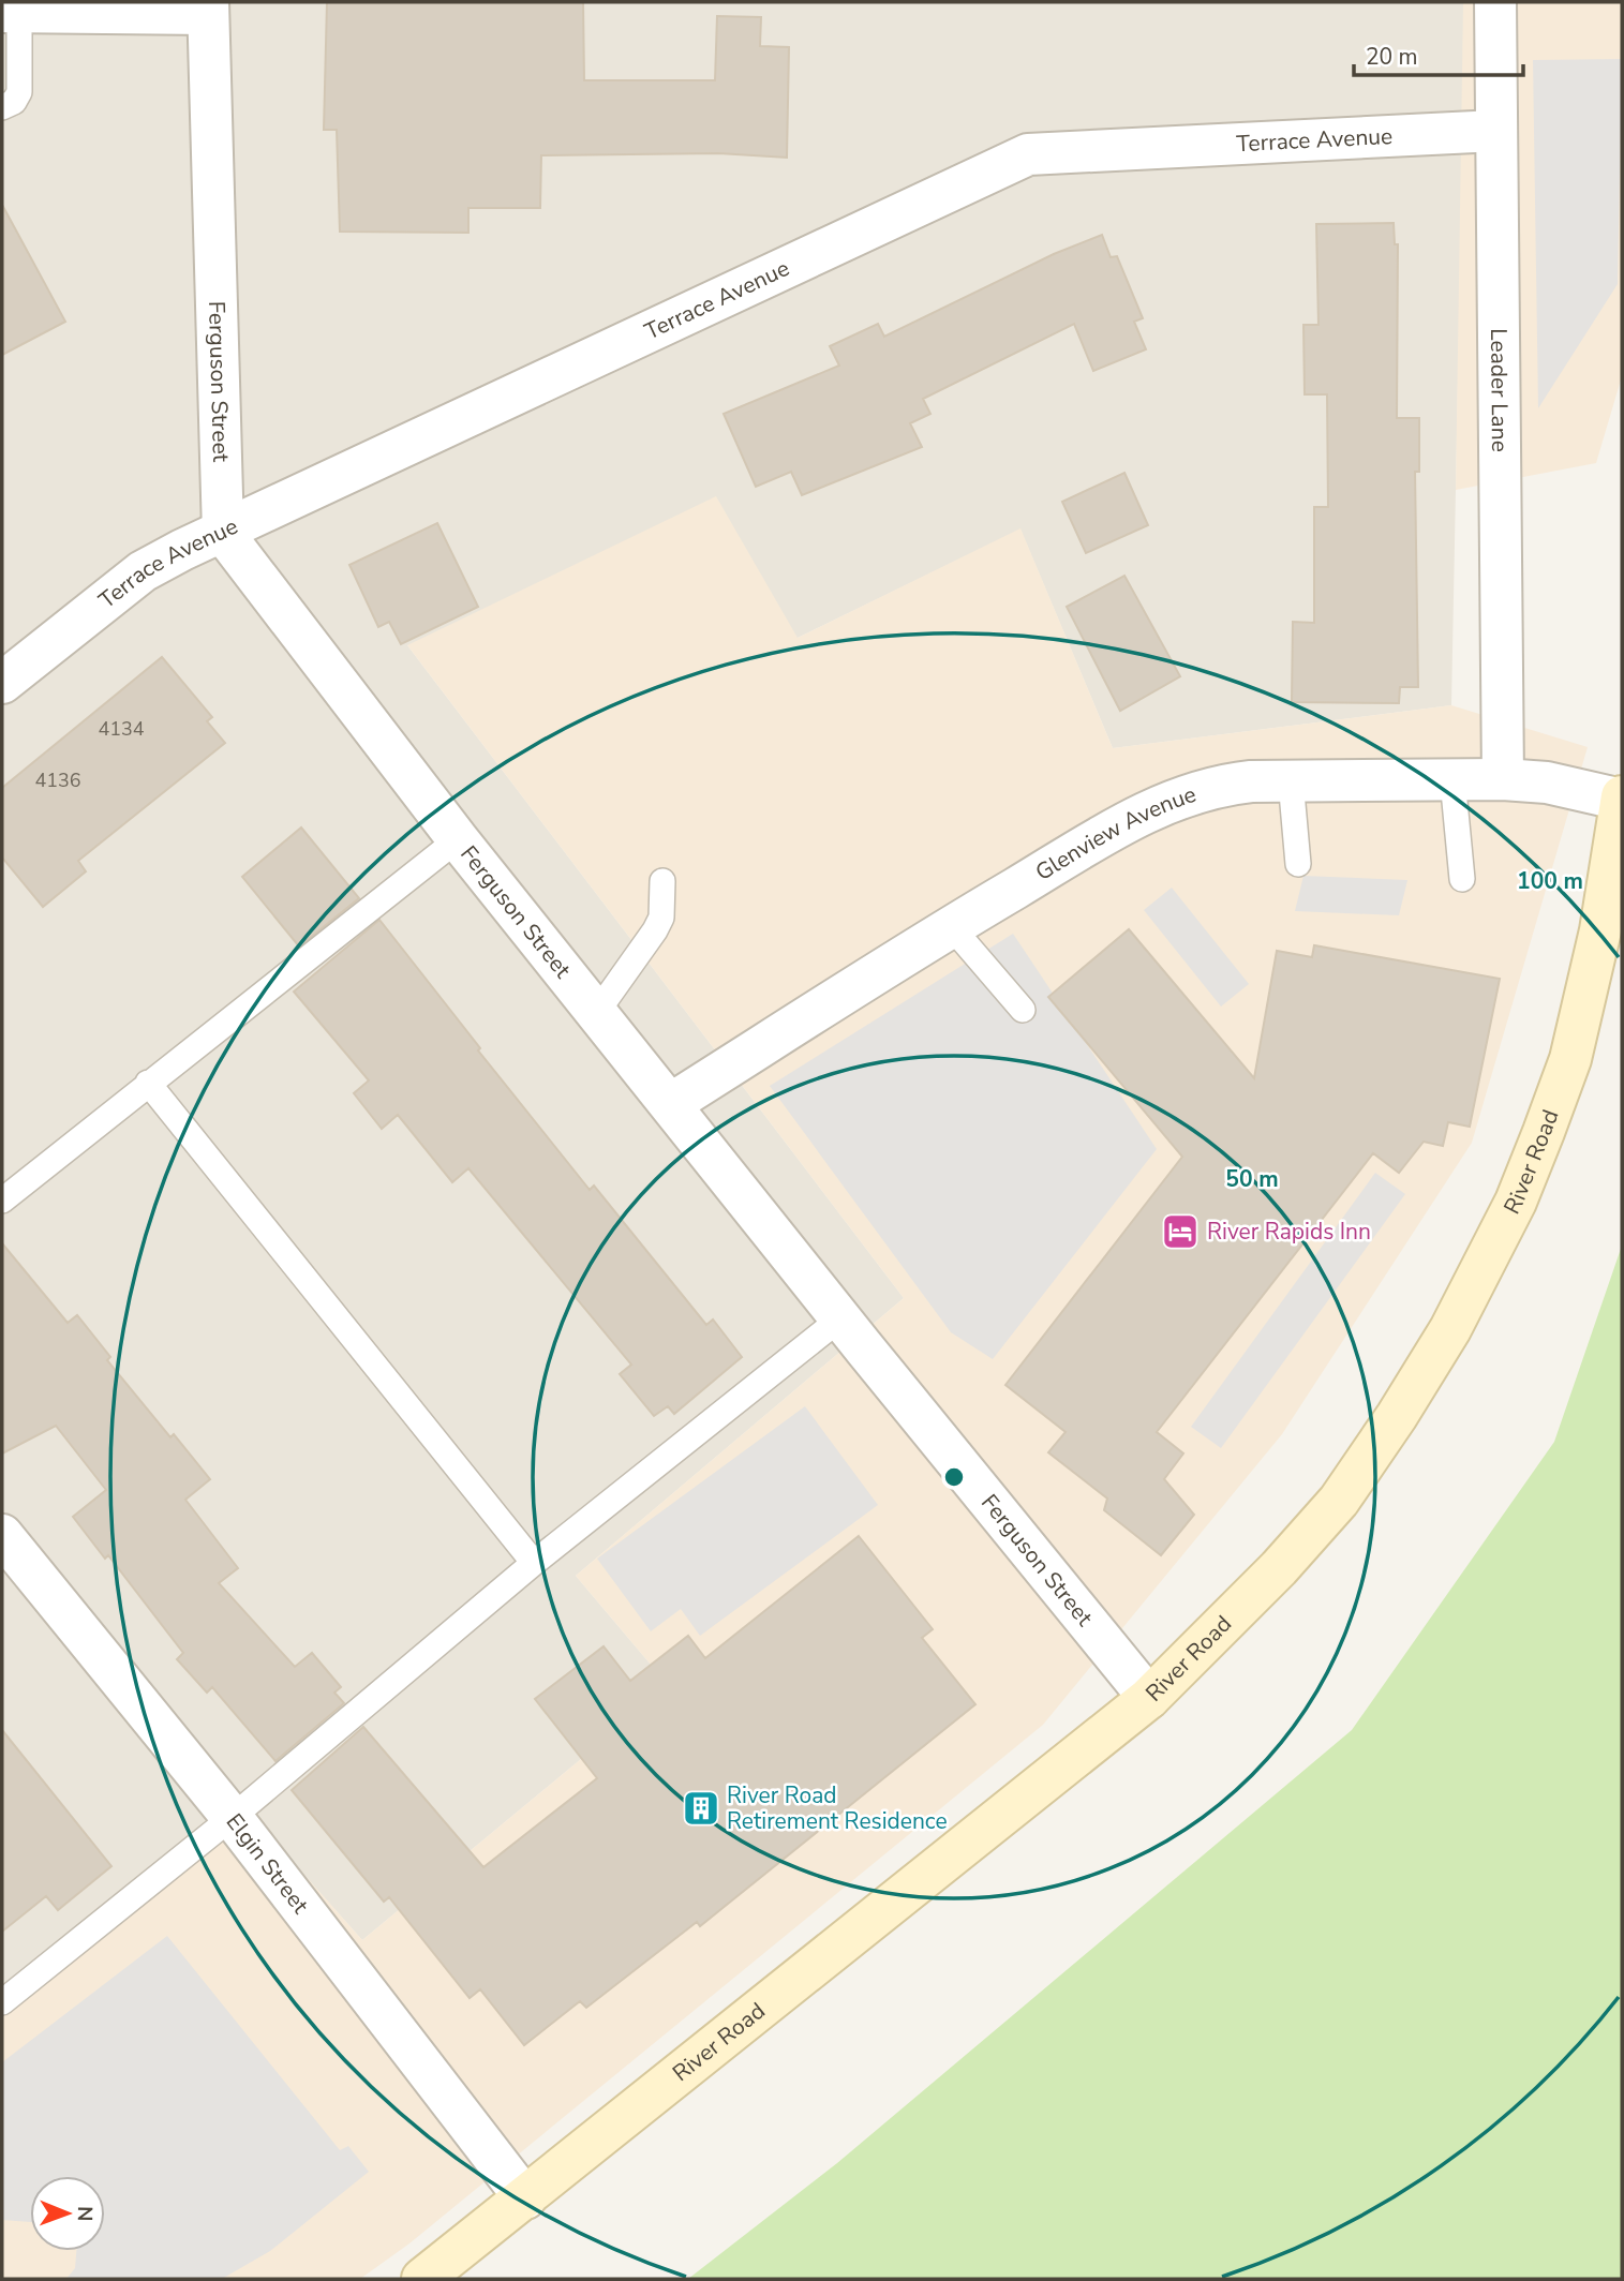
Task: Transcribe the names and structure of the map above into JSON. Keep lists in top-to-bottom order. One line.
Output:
{"streets":{"main road":["River Road"],"street":["Terrace Avenue","Ferguson Street","Leader Lane","Glenview Avenue","Elgin Street"]},"crossings":[["Terrace Avenue","Ferguson Street"],["Terrace Avenue","Leader Lane"],["Ferguson Street","Glenview Avenue"],["Ferguson Street","River Road"],["Leader Lane","Glenview Avenue"],["Glenview Avenue","River Road"],["River Road","Elgin Street"]],"places":{"hotel":["River Rapids Inn"],"building":["River Road Retirement Residence"]},"house_numbers":["4134","4136"],"scale_bar":"20 m","north":"right","rings":["100 m","50 m"]}
